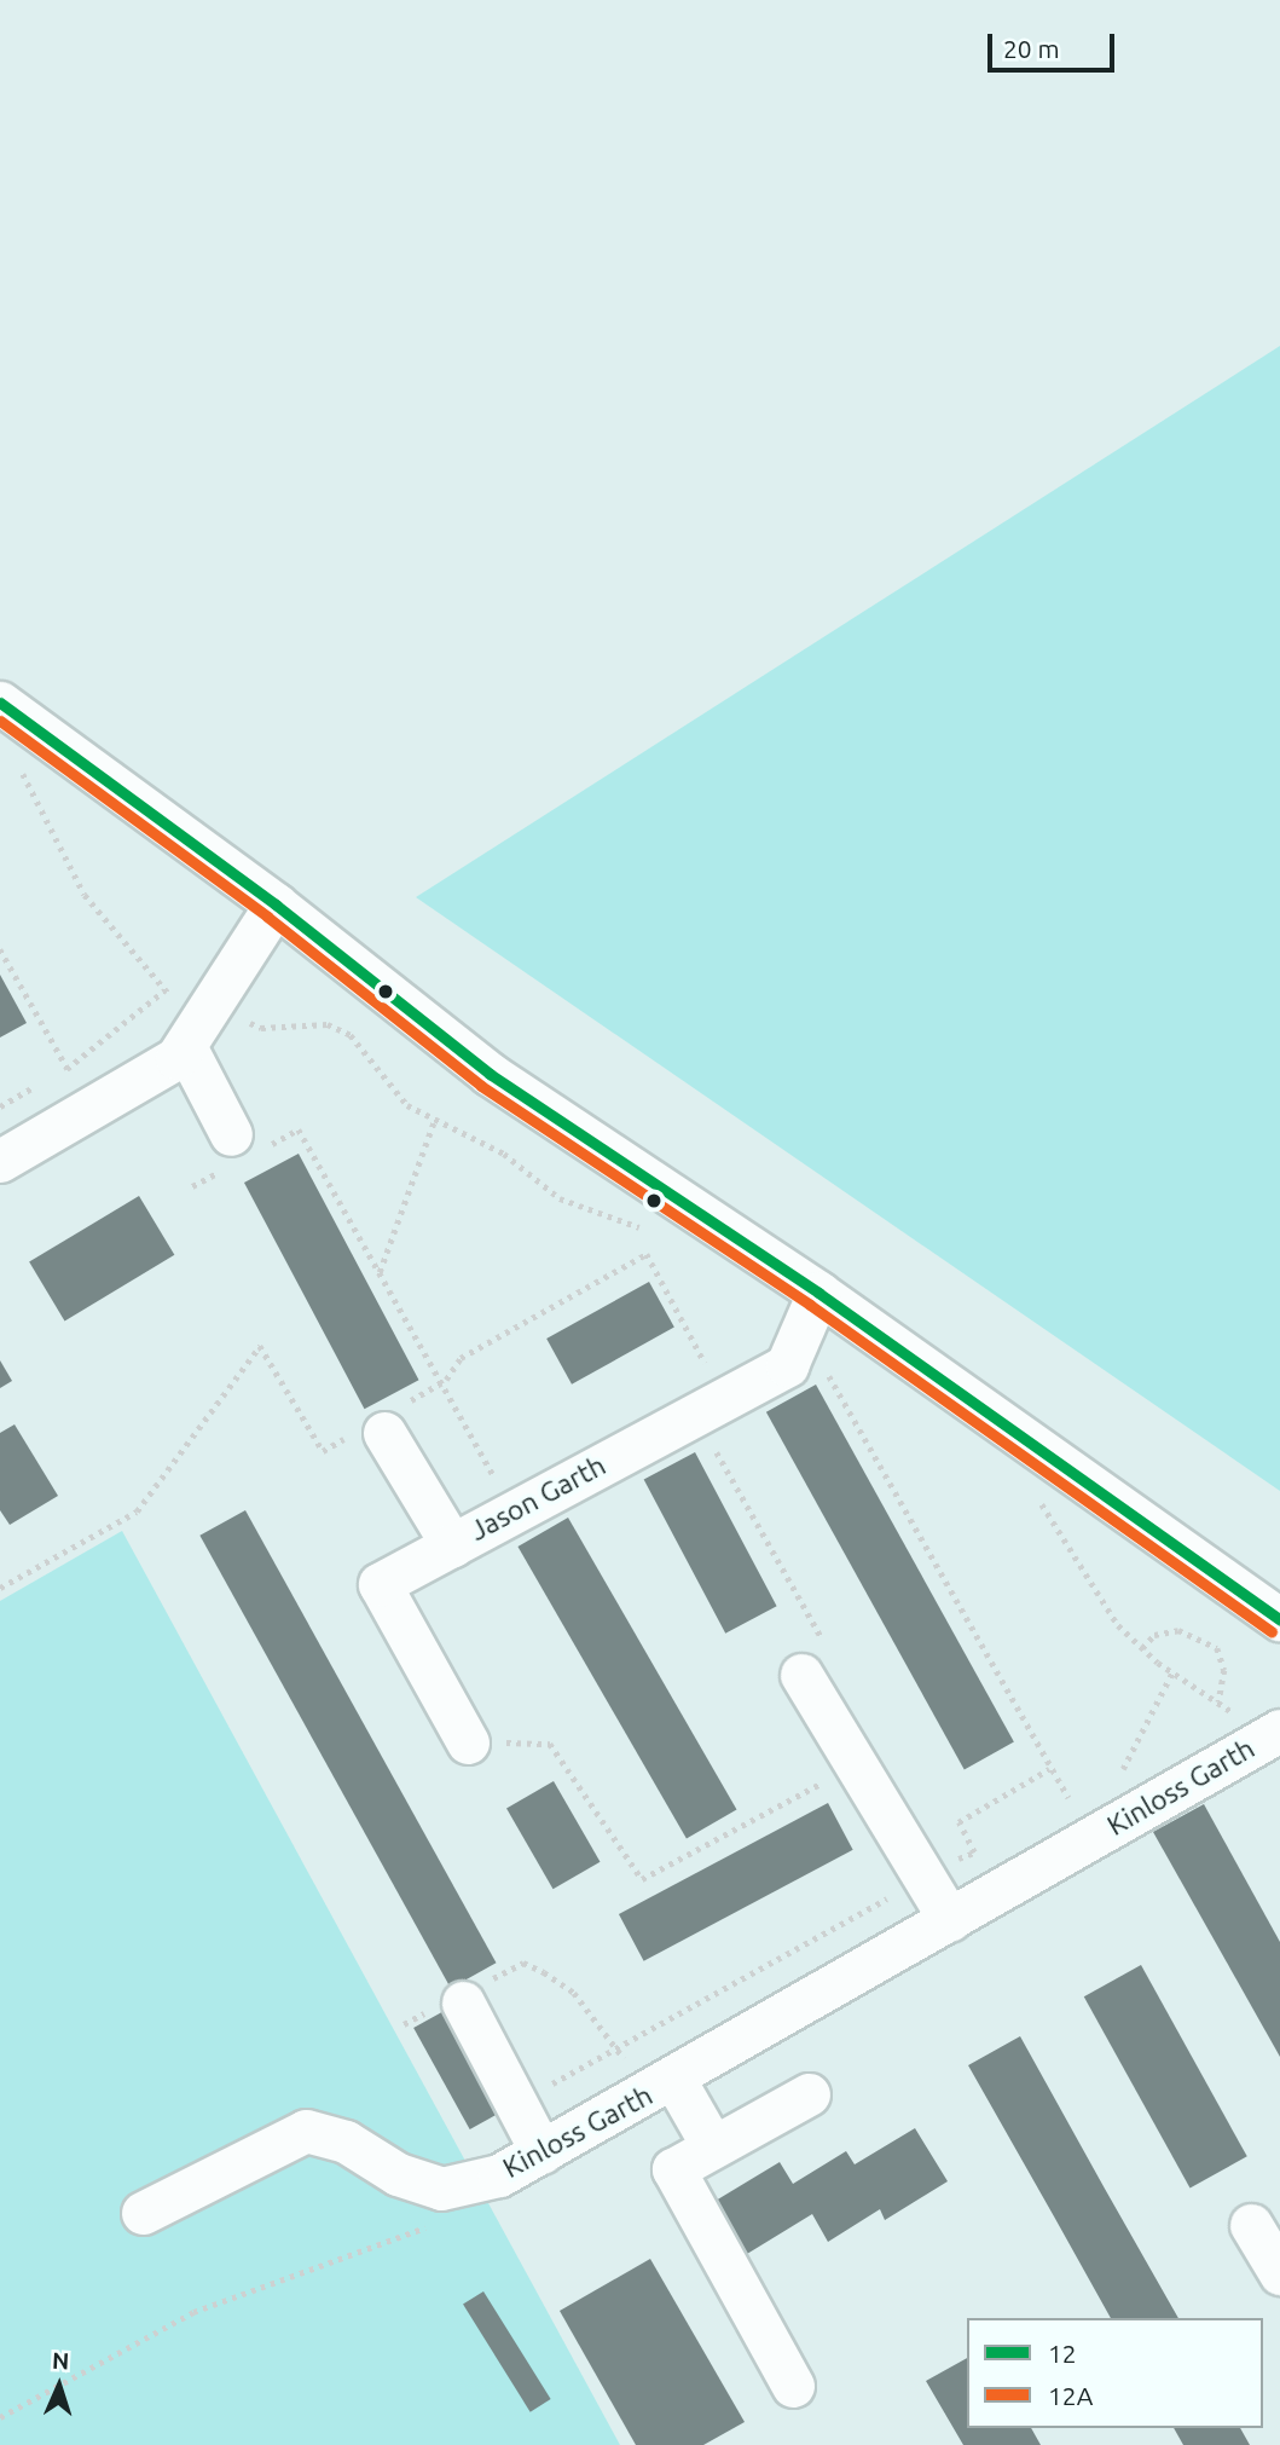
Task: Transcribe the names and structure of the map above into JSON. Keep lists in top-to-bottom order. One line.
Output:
{"streets":{"street":["Jason Garth","Kinloss Garth"]},"lines":["transit line 12","transit line 12A"],"legend":["12","12A"],"scale_bar":"20 m","north":"top"}
